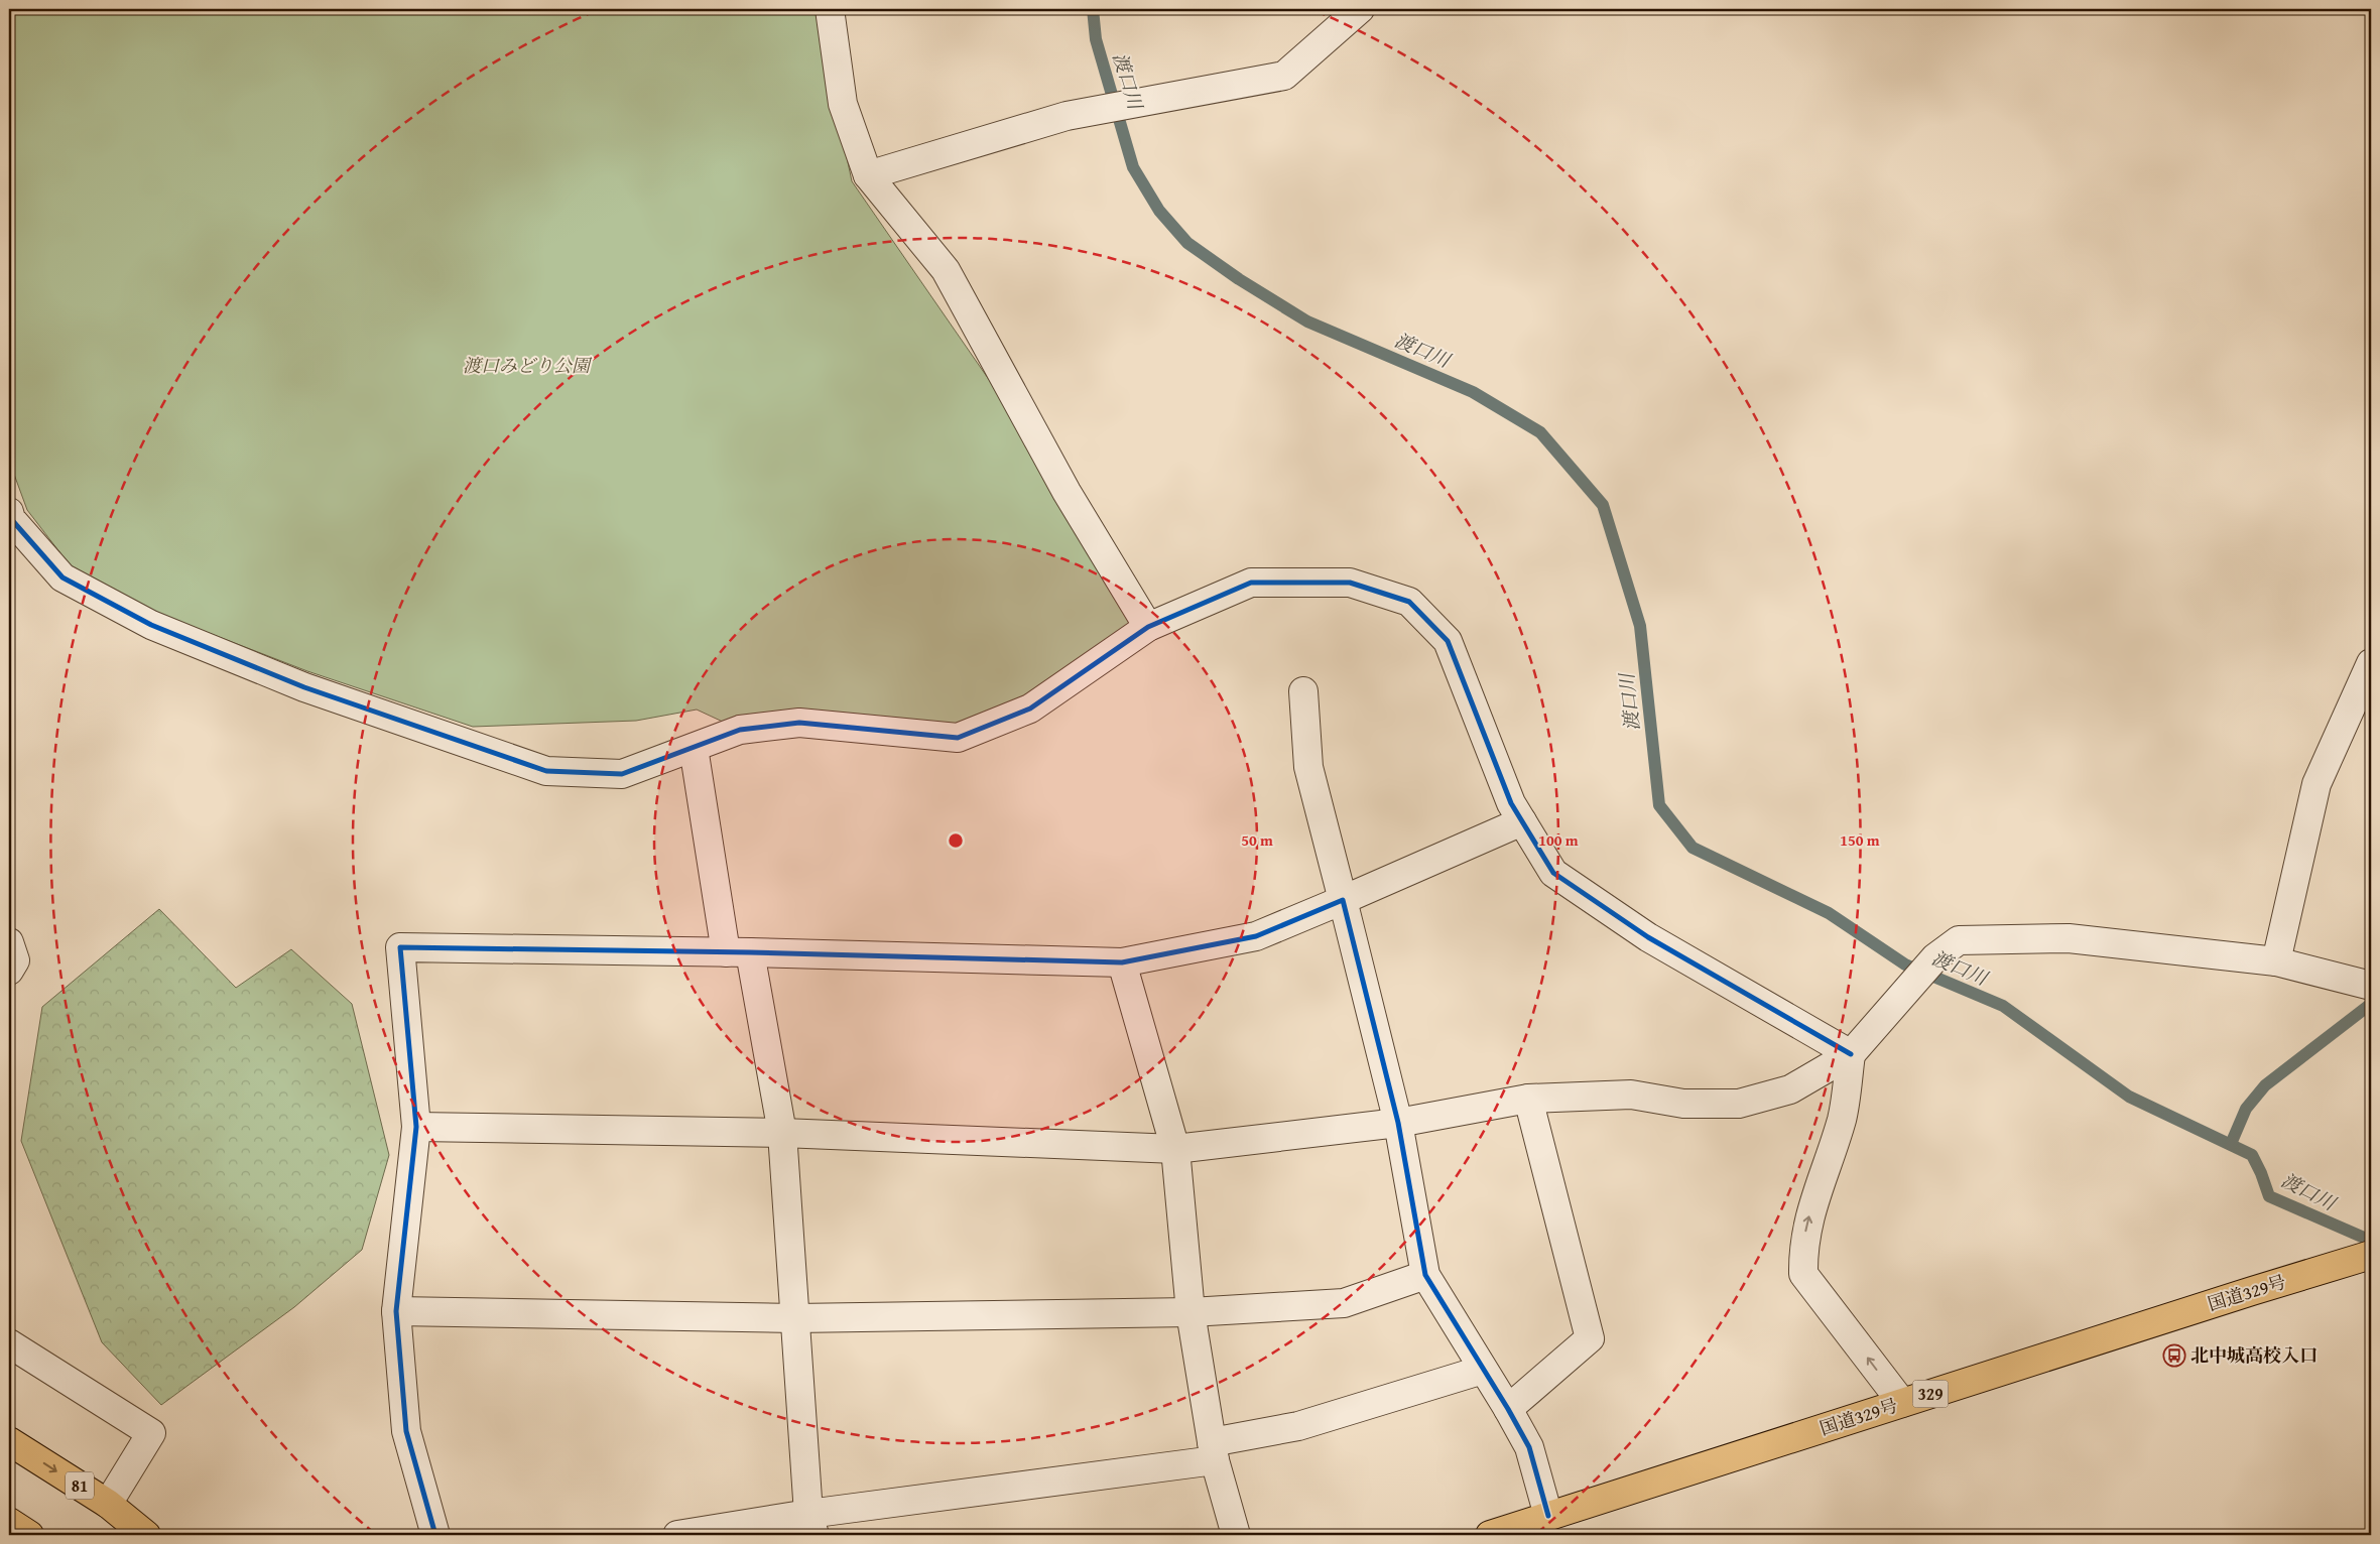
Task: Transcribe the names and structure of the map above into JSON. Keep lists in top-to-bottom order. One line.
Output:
{"streets":{"main road":["国道329号","329","81"]},"water":["渡口川"],"parks":["渡口みどり公園"],"places":{"bus stop":["北中城高校入口"]},"rings":["50 m","100 m","150 m"]}
